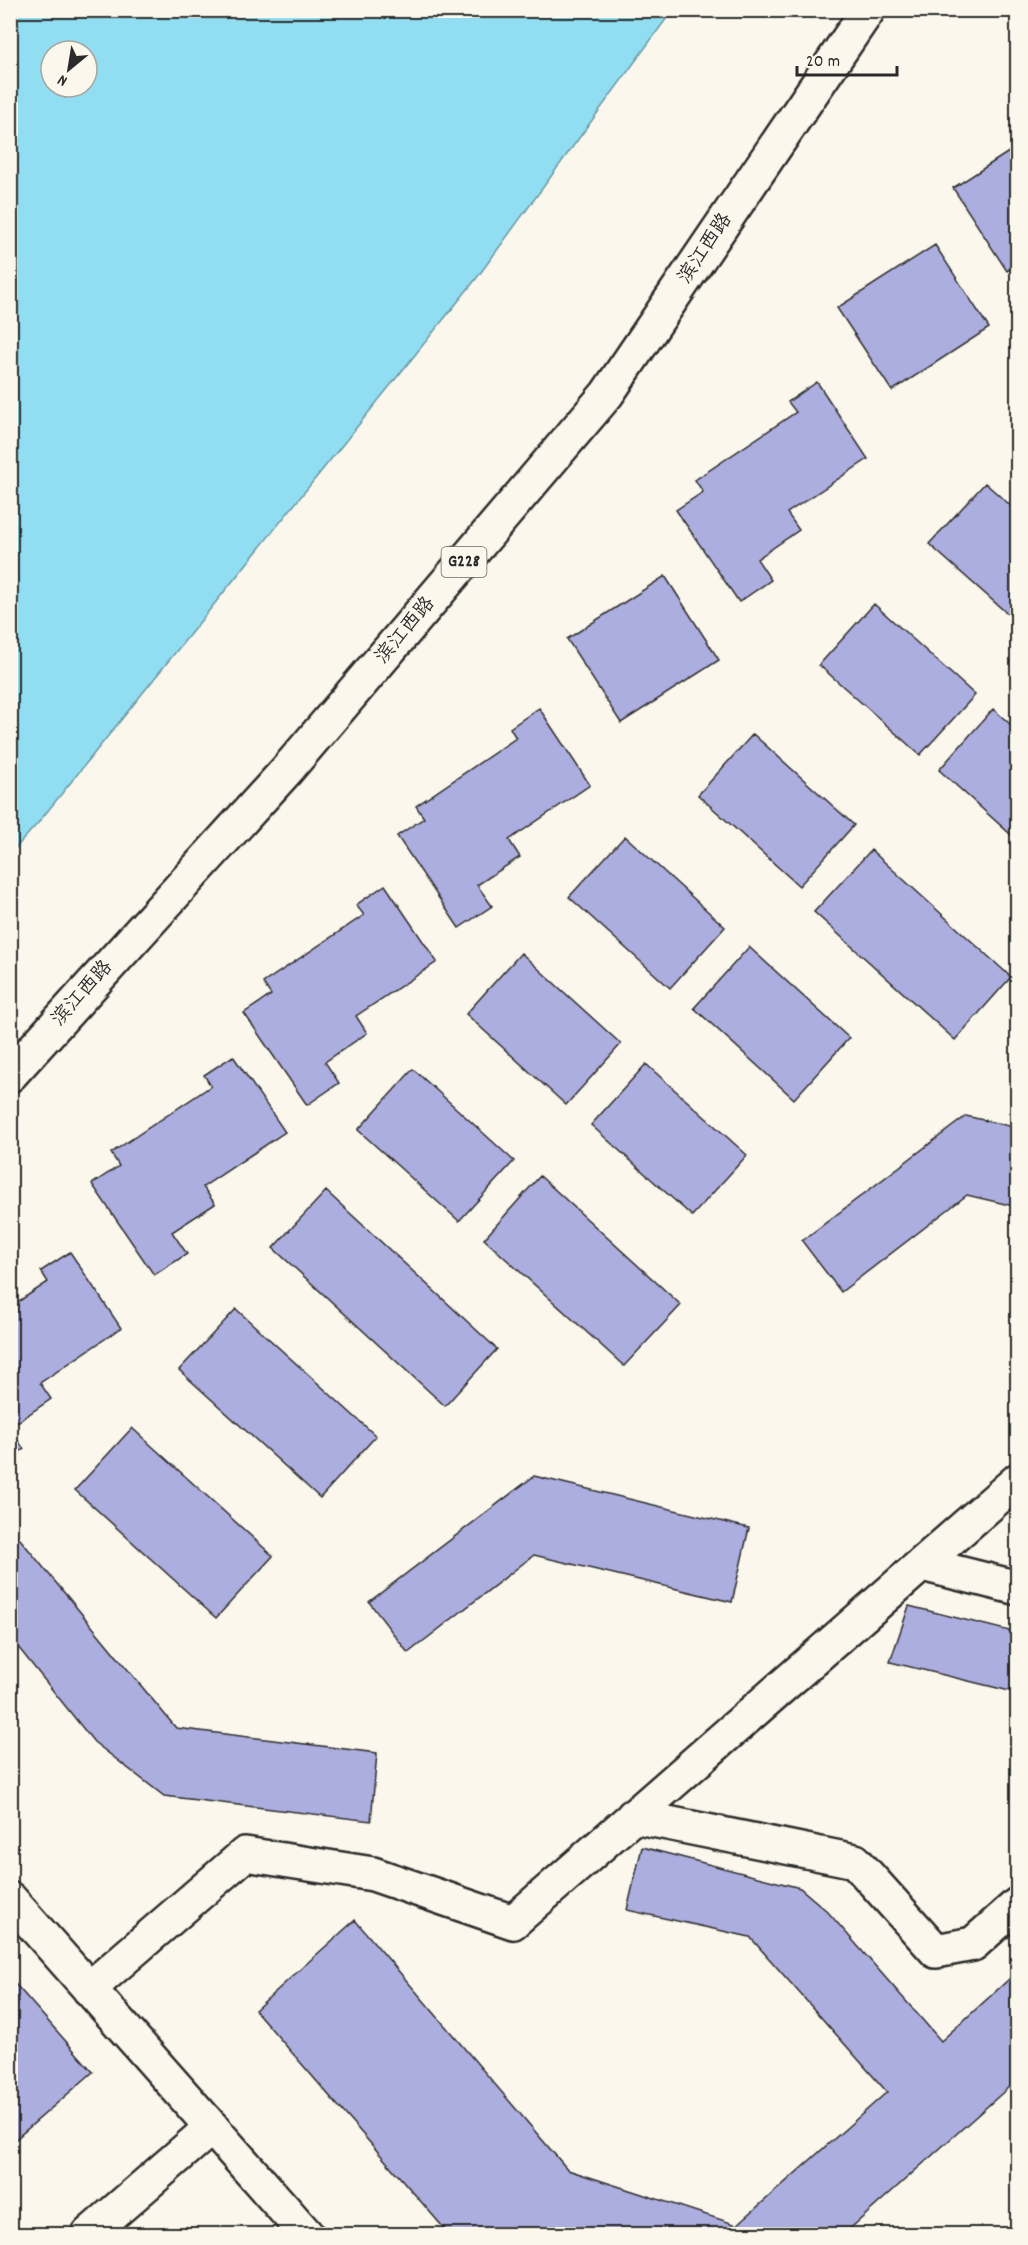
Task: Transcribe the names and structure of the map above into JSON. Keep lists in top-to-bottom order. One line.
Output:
{"streets":{"main road":["滨江西路","G228"]},"scale_bar":"20 m","north":"bottom left"}
